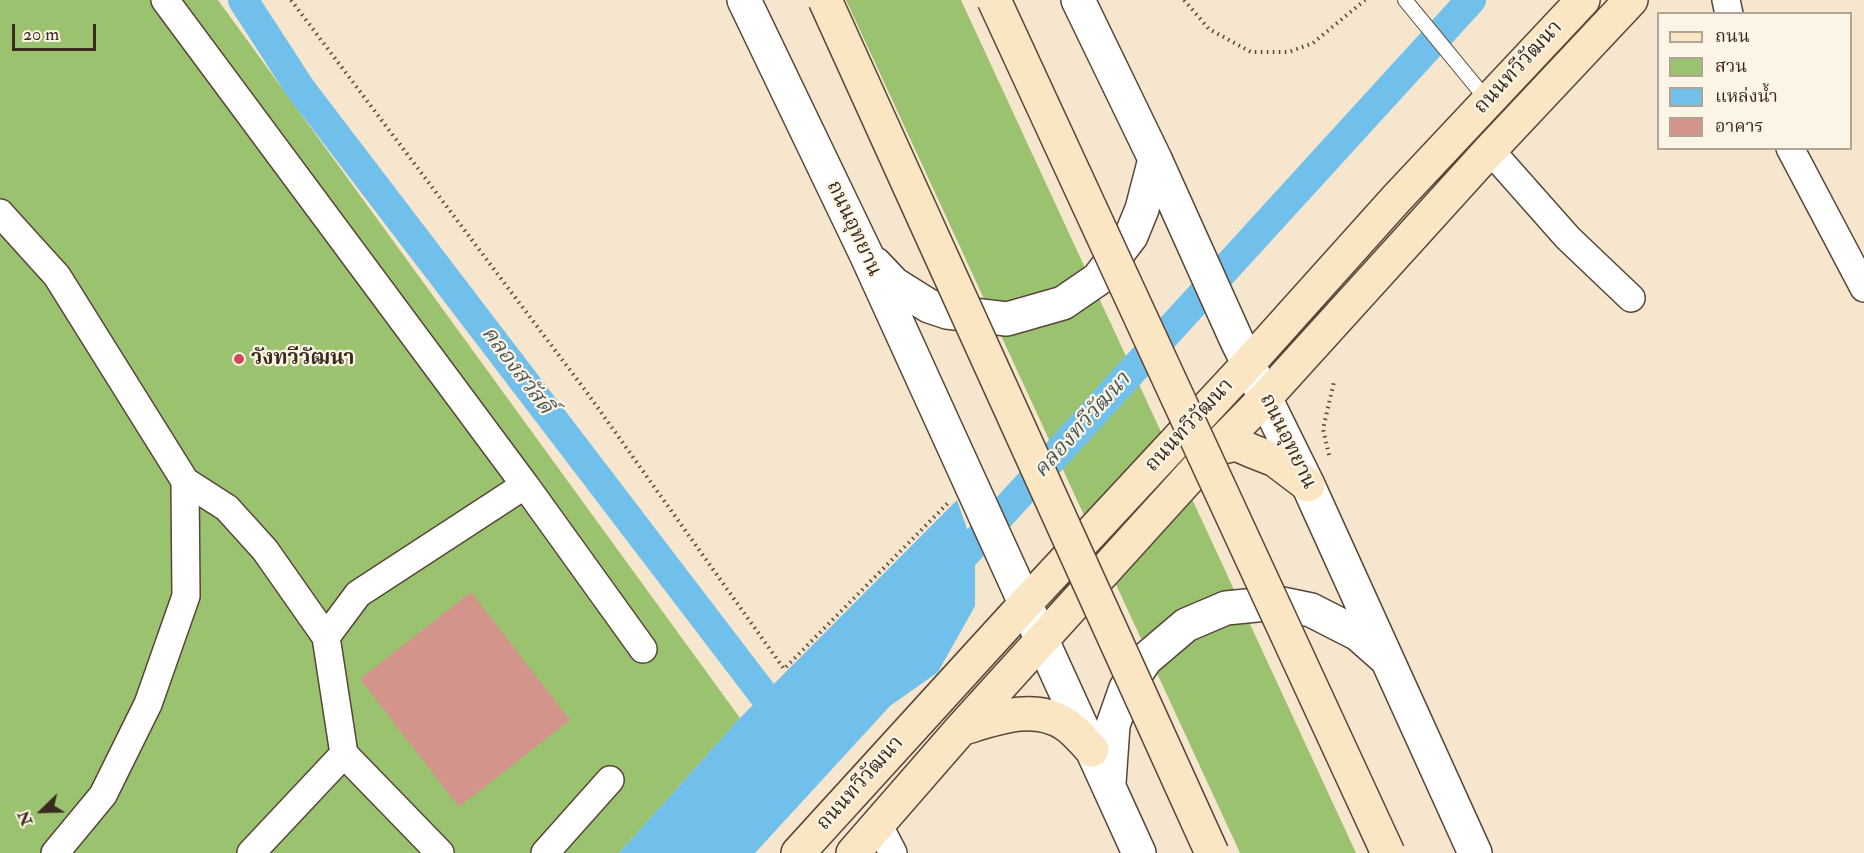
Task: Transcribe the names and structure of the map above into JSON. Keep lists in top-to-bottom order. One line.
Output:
{"streets":{"main road":["ถนนทวีวัฒนา"],"street":["ถนนอุทยาน"]},"crossings":[["ถนนทวีวัฒนา","ถนนอุทยาน"]],"water":["คลองสวัสดิ์","คลองทวีวัฒนา"],"places":["วังทวีวัฒนา"],"legend":["ถนน","สวน","แหล่งน้ำ","อาคาร"],"scale_bar":"20 m","north":"bottom left"}
